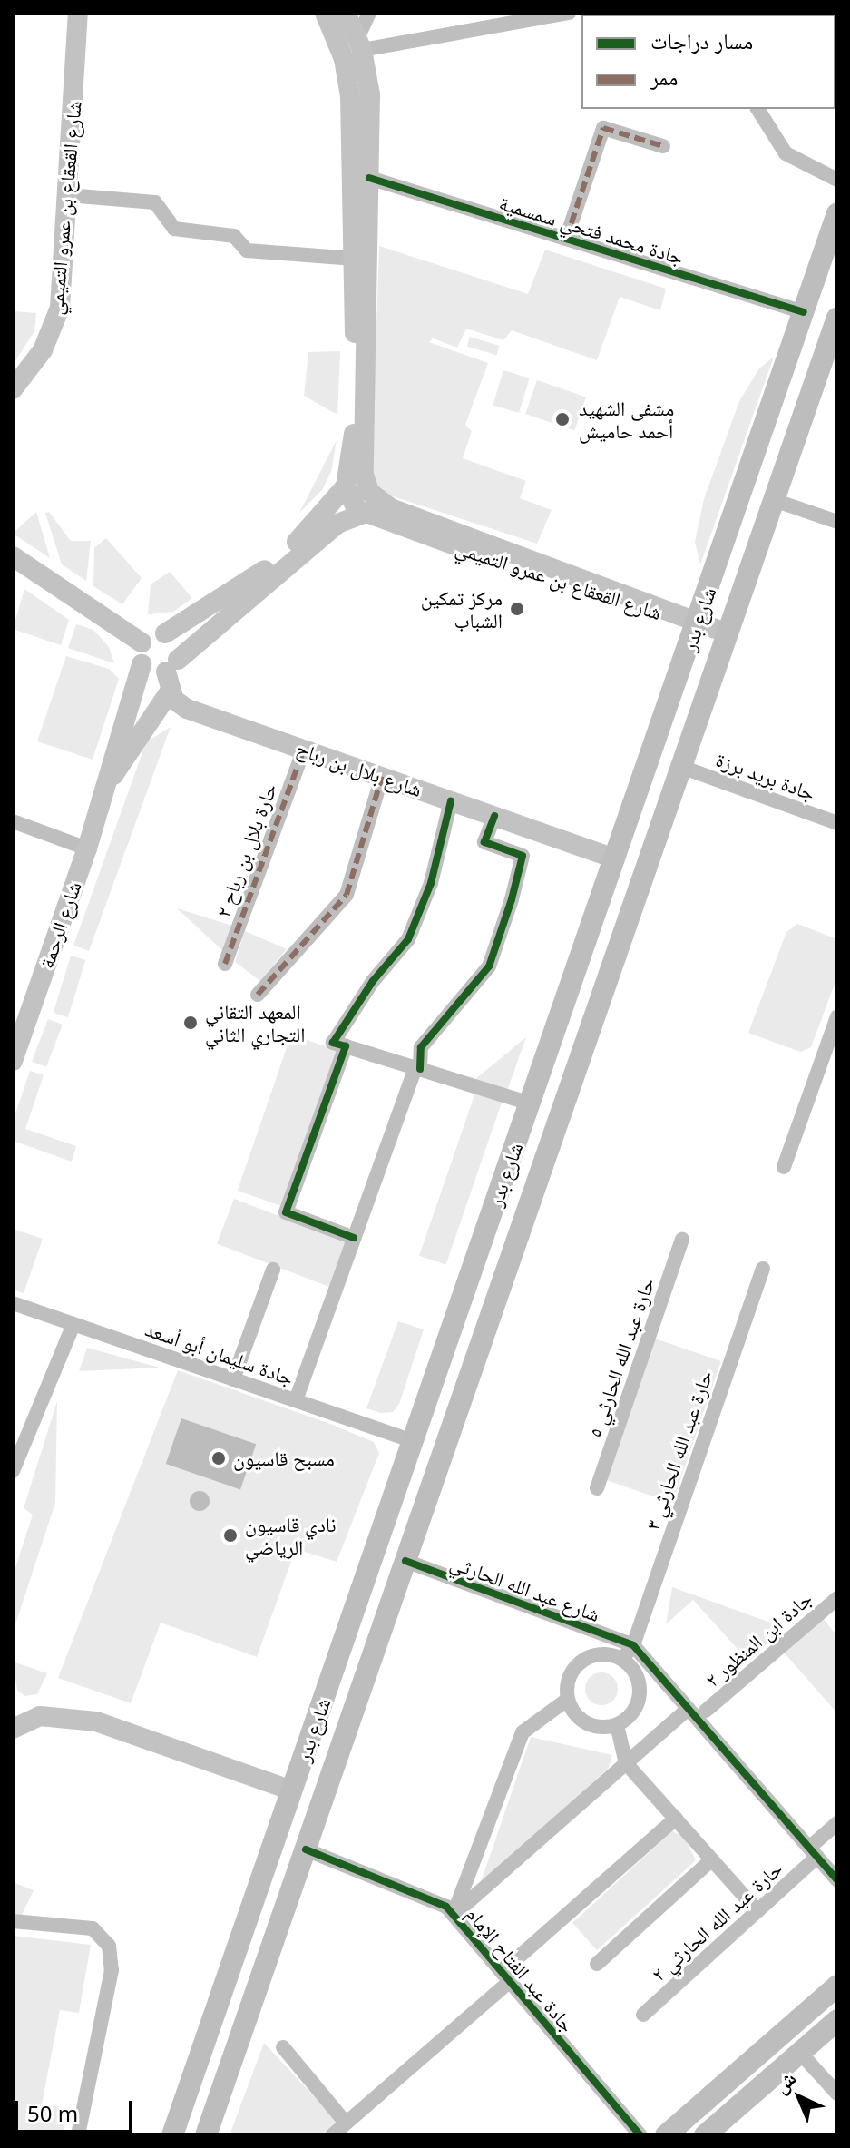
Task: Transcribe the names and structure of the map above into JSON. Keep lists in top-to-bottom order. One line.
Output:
{"streets":{"main road":["شارع القعقاع بن عمرو التميمي","شارع بدر","شارع بلال بن رباح","شارع الرحمة"],"street":["جادة محمد فتحي سمسمية","جادة بريد برزة","حارة بلال بن رباح ٢","جادة سليمان أبو أسعد","حارة عبد الله الحارثي ٥","حارة عبد الله الحارثي ٣","شارع عبد الله الحارثي","جادة ابن المنظور ٢","حارة عبد الله الحارثي ٢","جادة عبد الفتاح الإمام"]},"crossings":[["شارع القعقاع بن عمرو التميمي","شارع بدر"],["شارع القعقاع بن عمرو التميمي","شارع الرحمة"],["جادة محمد فتحي سمسمية","شارع بدر"],["شارع بدر","شارع بلال بن رباح"],["شارع بدر","جادة بريد برزة"],["شارع بدر","جادة سليمان أبو أسعد"],["شارع بدر","شارع عبد الله الحارثي"],["شارع بدر","جادة عبد الفتاح الإمام"],["شارع بلال بن رباح","حارة بلال بن رباح ٢"],["شارع بلال بن رباح","شارع الرحمة"],["حارة عبد الله الحارثي ٣","شارع عبد الله الحارثي"]],"places":["مشفى الشهيد أحمد حاميش","مركز تمكين الشباب","المعهد التقاني التجاري الثاني","مسبح قاسيون","نادي قاسيون الرياضي"],"legend":["مسار دراجات","ممر"],"scale_bar":"50 m","north":"top left"}
